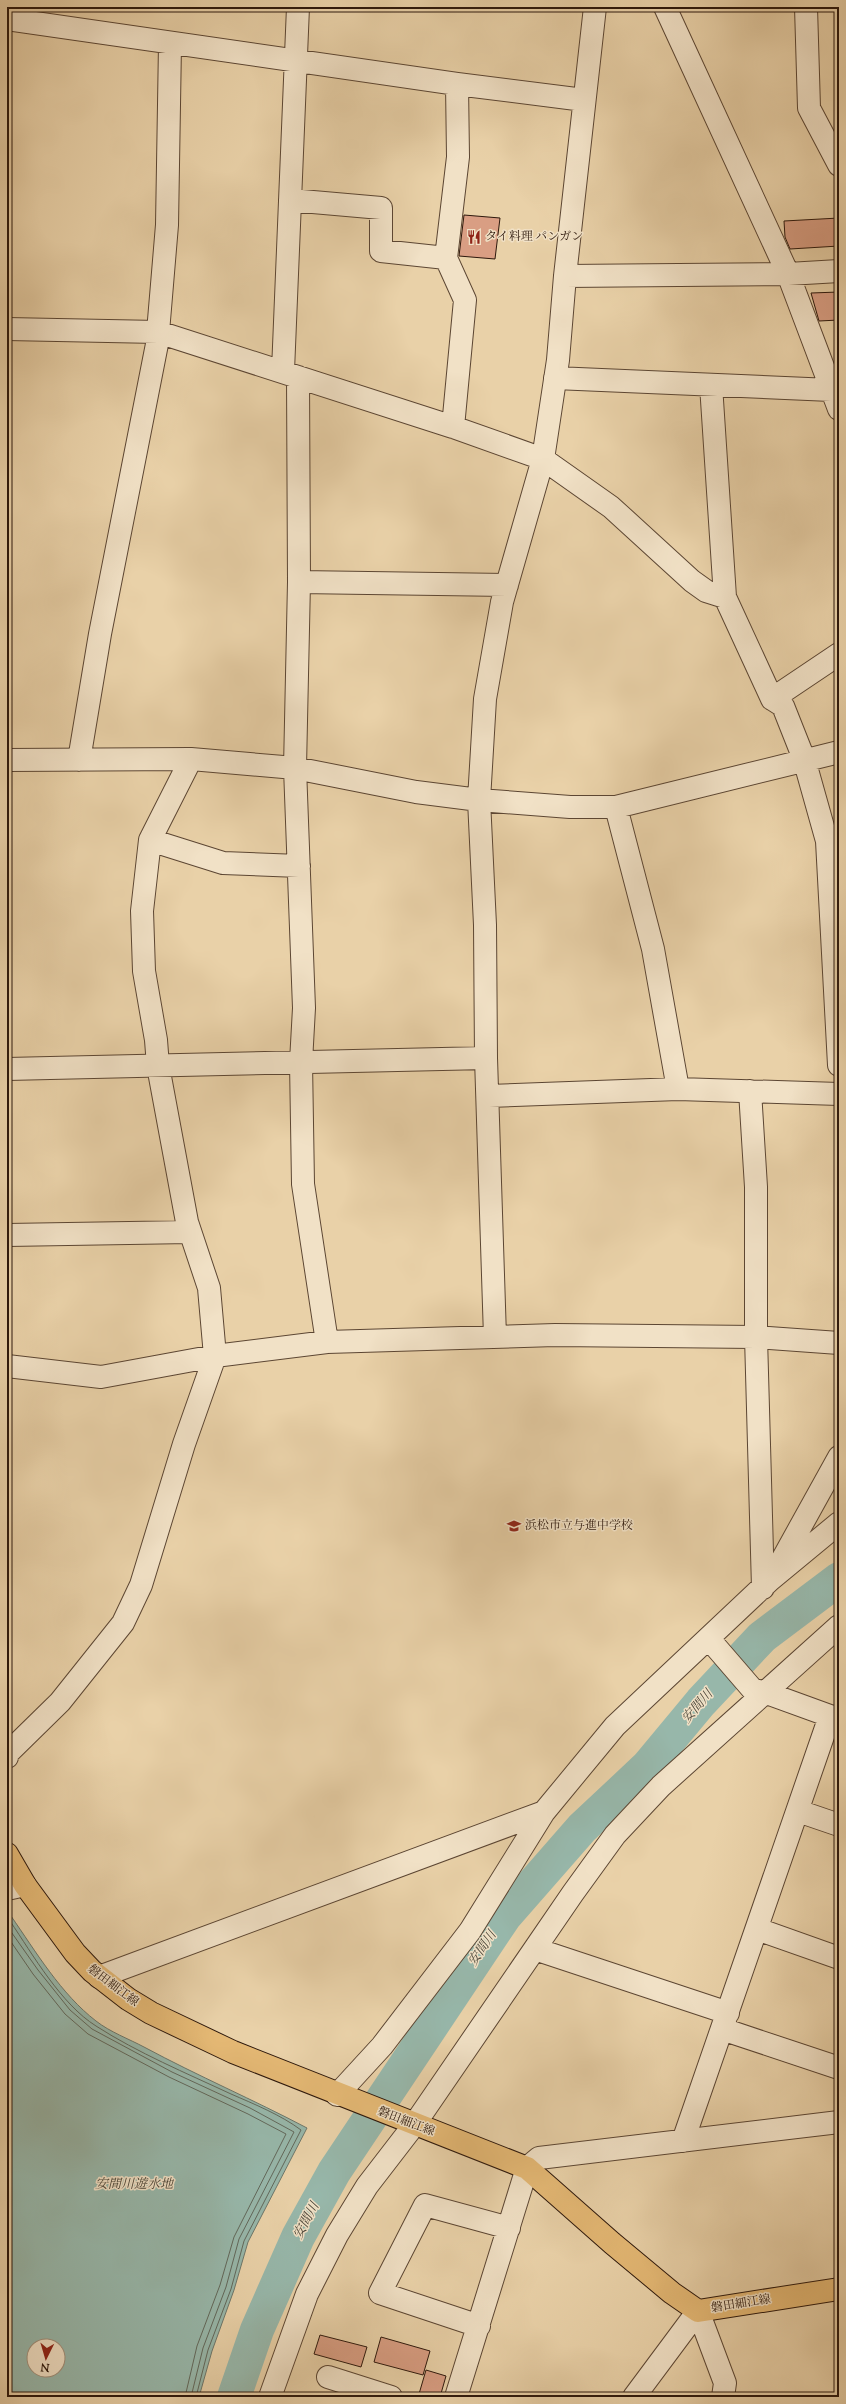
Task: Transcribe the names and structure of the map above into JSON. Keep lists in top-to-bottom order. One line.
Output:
{"streets":{"main road":["磐田細江線"]},"water":["安間川","安間川遊水地"],"places":{"restaurant":["タイ料理 パンガン"],"school or university":["浜松市立与進中学校"]},"north":"bottom"}
